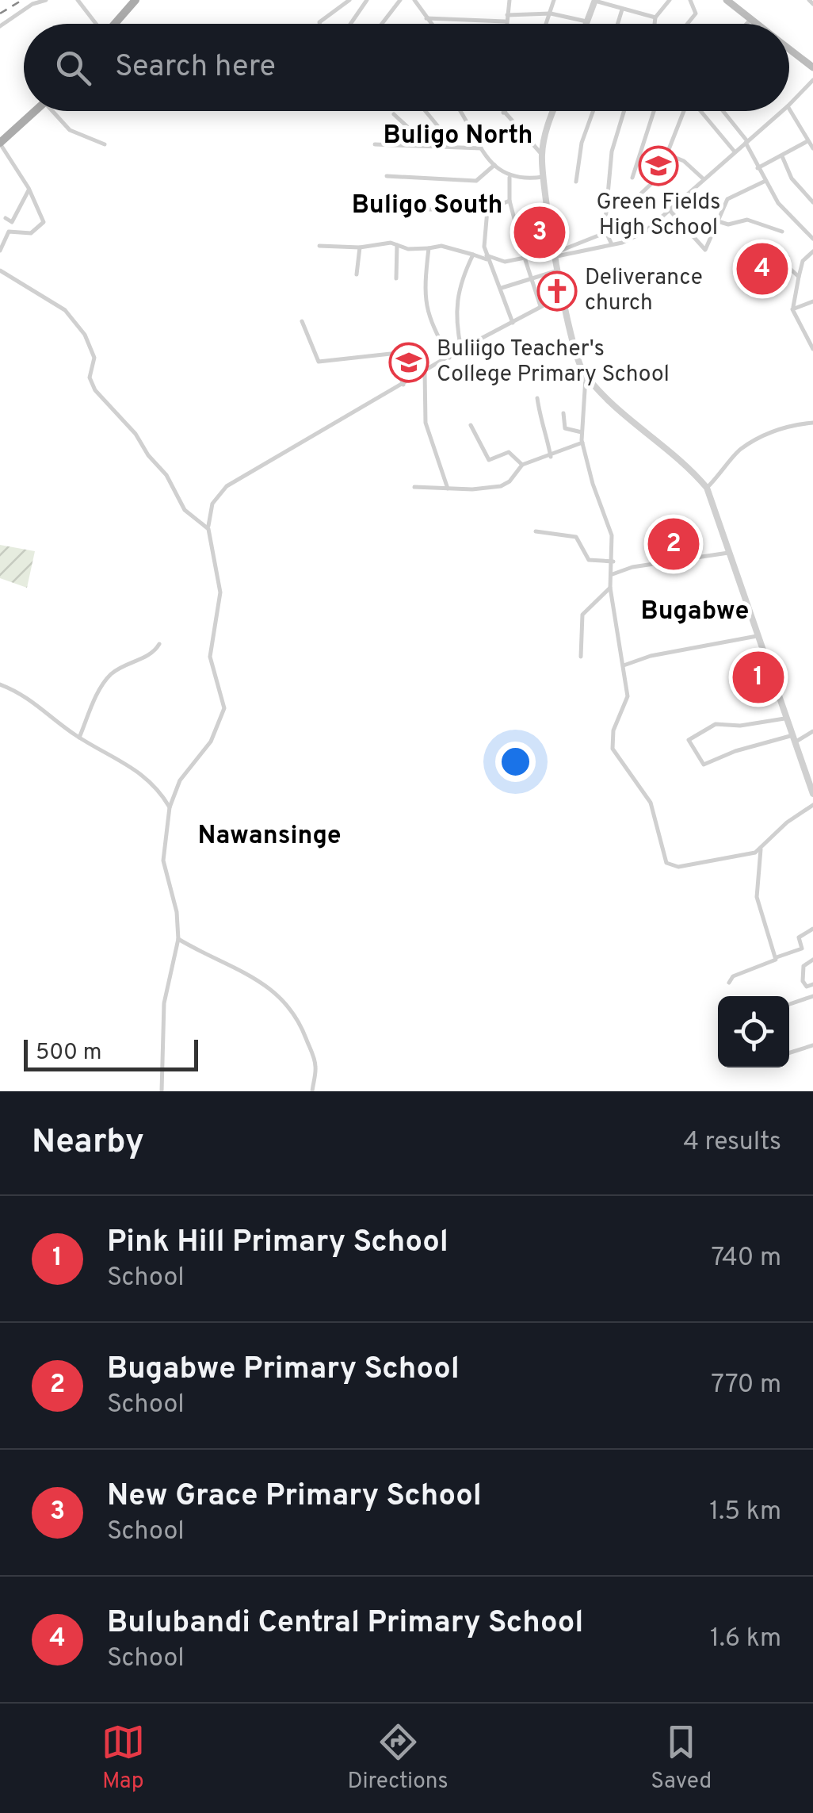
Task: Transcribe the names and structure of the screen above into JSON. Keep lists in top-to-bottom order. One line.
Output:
{"districts":["Buligo North","Buligo South","Bugabwe","Nawansinge"],"places":{"school or university":["Green Fields High School","Buliigo Teacher's College Primary School"],"church":["Deliverance church"]},"scale_bar":"500 m","page":{"search":"Search here","pins":["3","4","2","1"],"scale":"500 m","heading":["Nearby","4 results"],"list":[{"mark":"1","name":"Pink Hill Primary School","note":"School","value":"740 m"},{"mark":"2","name":"Bugabwe Primary School","note":"School","value":"770 m"},{"mark":"3","name":"New Grace Primary School","note":"School","value":"1.5 km"},{"mark":"4","name":"Bulubandi Central Primary School","note":"School","value":"1.6 km"}],"nav":["Map","Directions","Saved"]}}
